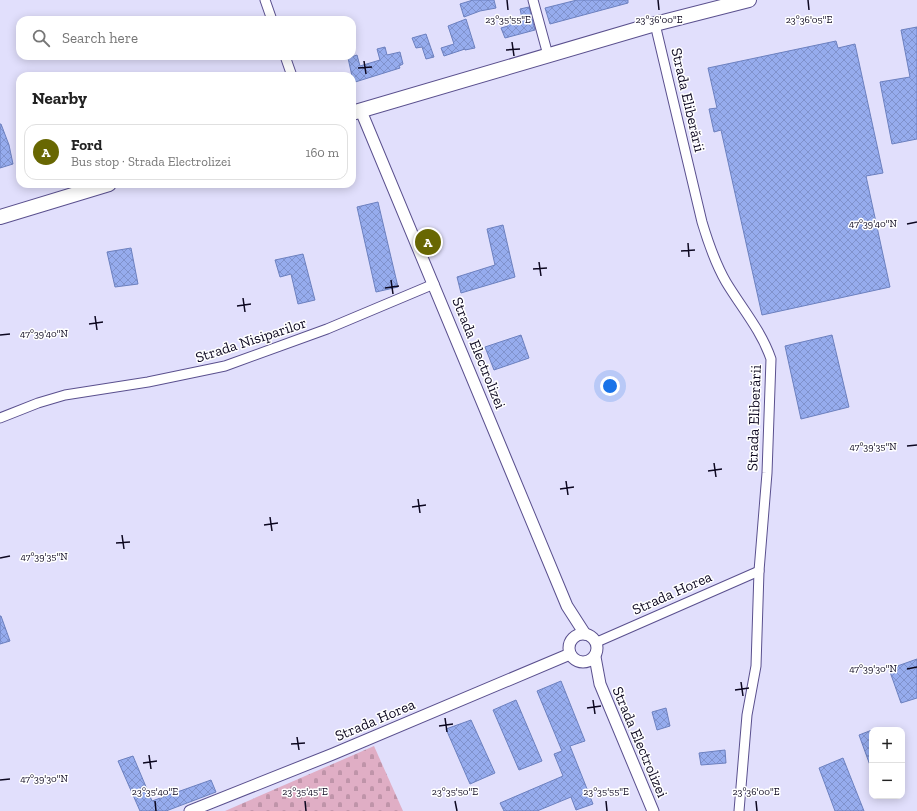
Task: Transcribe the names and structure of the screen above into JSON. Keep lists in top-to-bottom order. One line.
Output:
{"streets":{"street":["Strada Eliberării","Strada Nisiparilor","Strada Electrolizei","Strada Horea"]},"crossings":[["Strada Eliberării","Strada Horea"],["Strada Nisiparilor","Strada Electrolizei"],["Strada Electrolizei","Strada Horea"]],"page":{"search":"Search here","heading":"Nearby","list":[{"mark":"A","name":"Ford","note":"Bus stop · Strada Electrolizei","value":"160 m"}],"pins":"A","map_buttons":["+","−"]},"coordinates":["23°35'55\"E","23°36'00\"E","23°36'05\"E","47°39'40\"N","47°39'35\"N","47°39'30\"N","23°35'40\"E","23°35'45\"E","23°35'50\"E"]}
